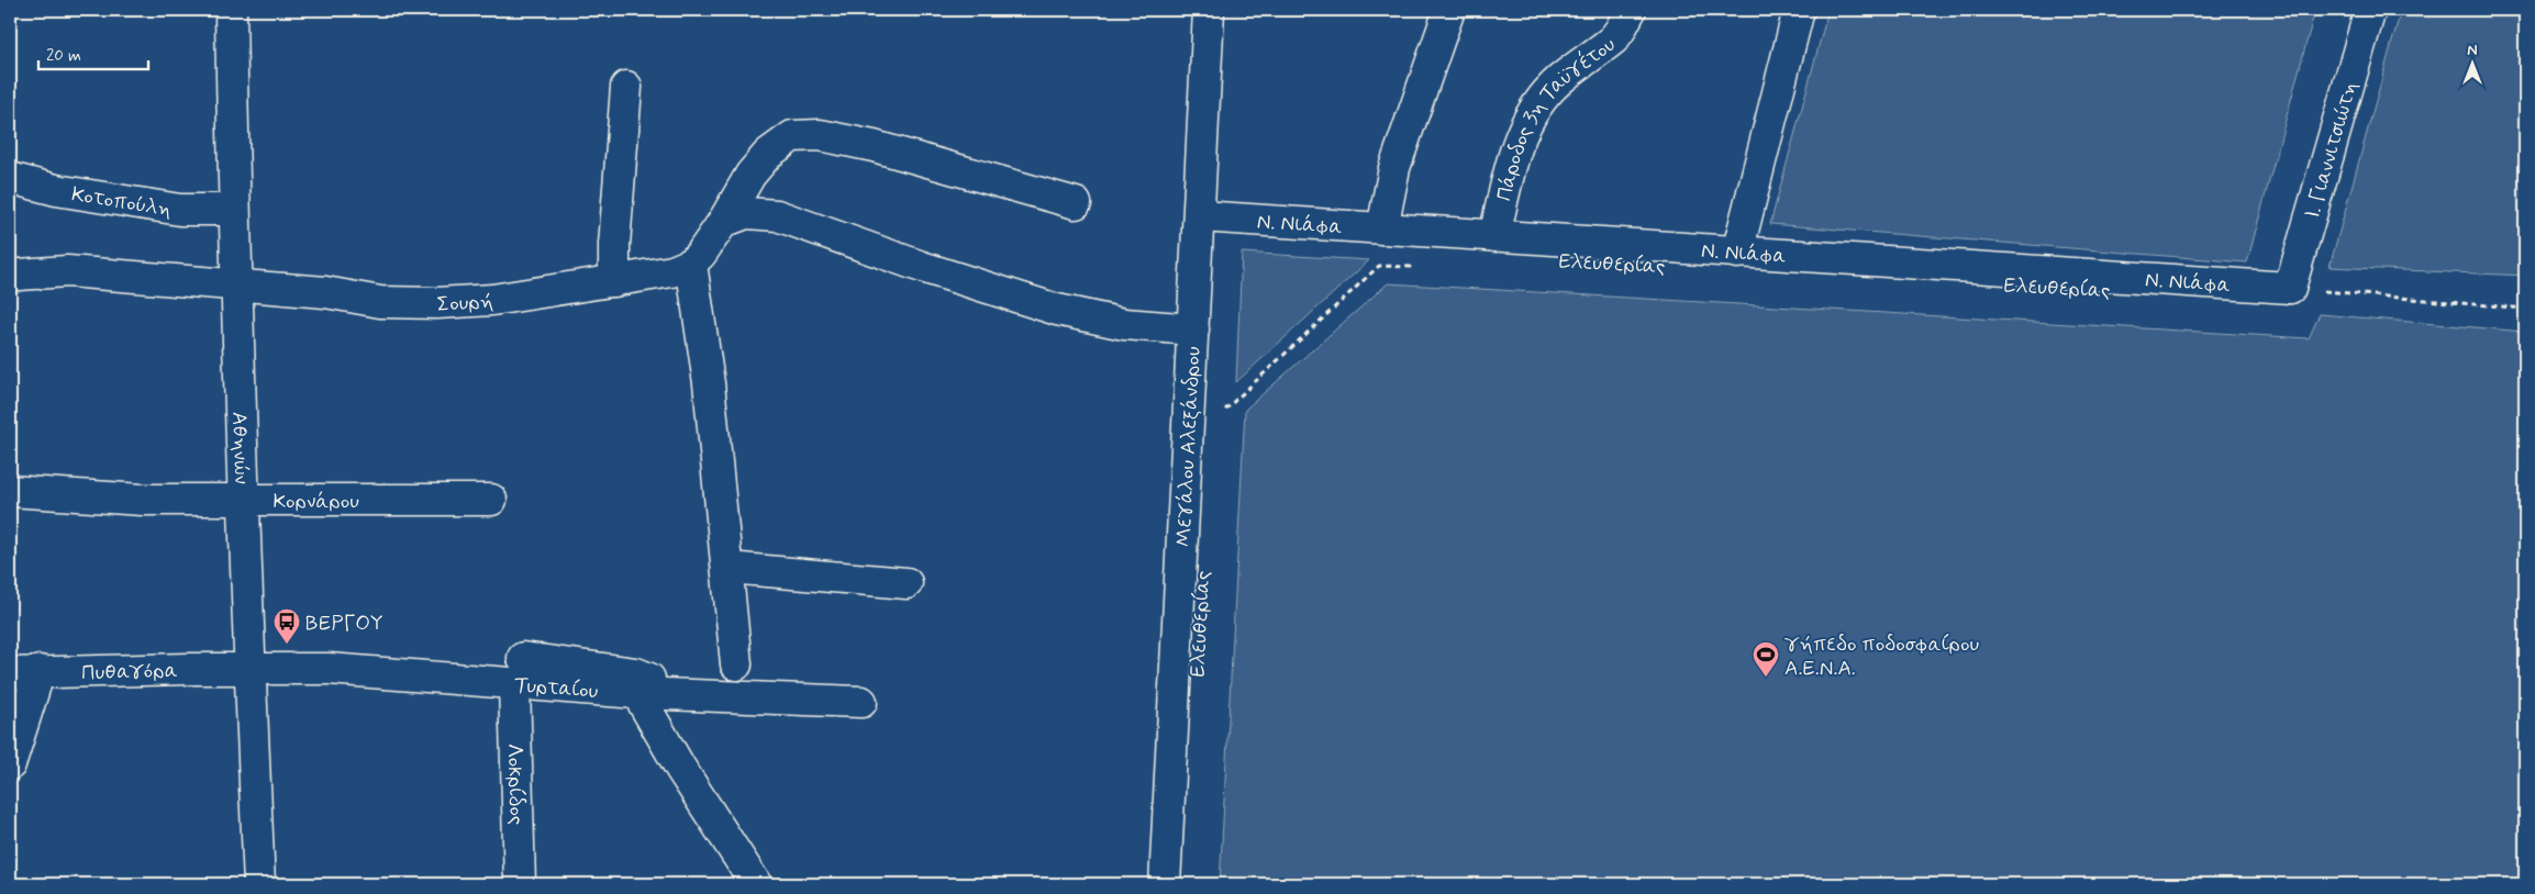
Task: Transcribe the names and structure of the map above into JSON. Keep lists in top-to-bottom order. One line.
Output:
{"streets":{"street":["Πάροδος 3η Ταϋγέτου","Ι. Γιαννιτσιώτη","Κοτοπούλη","Ν. Νιάφα","Σουρή","Αθηνών","Μεγάλου Αλεξάνδρου","Κορνάρου","Πυθαγόρα","Τυρταίου","Λοκρίδος"]},"crossings":[["Πάροδος 3η Ταϋγέτου","Ν. Νιάφα"],["Ι. Γιαννιτσιώτη","Ν. Νιάφα"],["Κοτοπούλη","Αθηνών"],["Ν. Νιάφα","Μεγάλου Αλεξάνδρου"],["Σουρή","Αθηνών"],["Αθηνών","Κορνάρου"],["Αθηνών","Πυθαγόρα"],["Αθηνών","Τυρταίου"],["Πυθαγόρα","Τυρταίου"],["Τυρταίου","Λοκρίδος"]],"places":{"bus stop":["ΒΕΡΓΟΥ"],"sports":["γήπεδο ποδοσφαίρου Α.Ε.Ν.Α."]},"scale_bar":"20 m","north":"top"}
